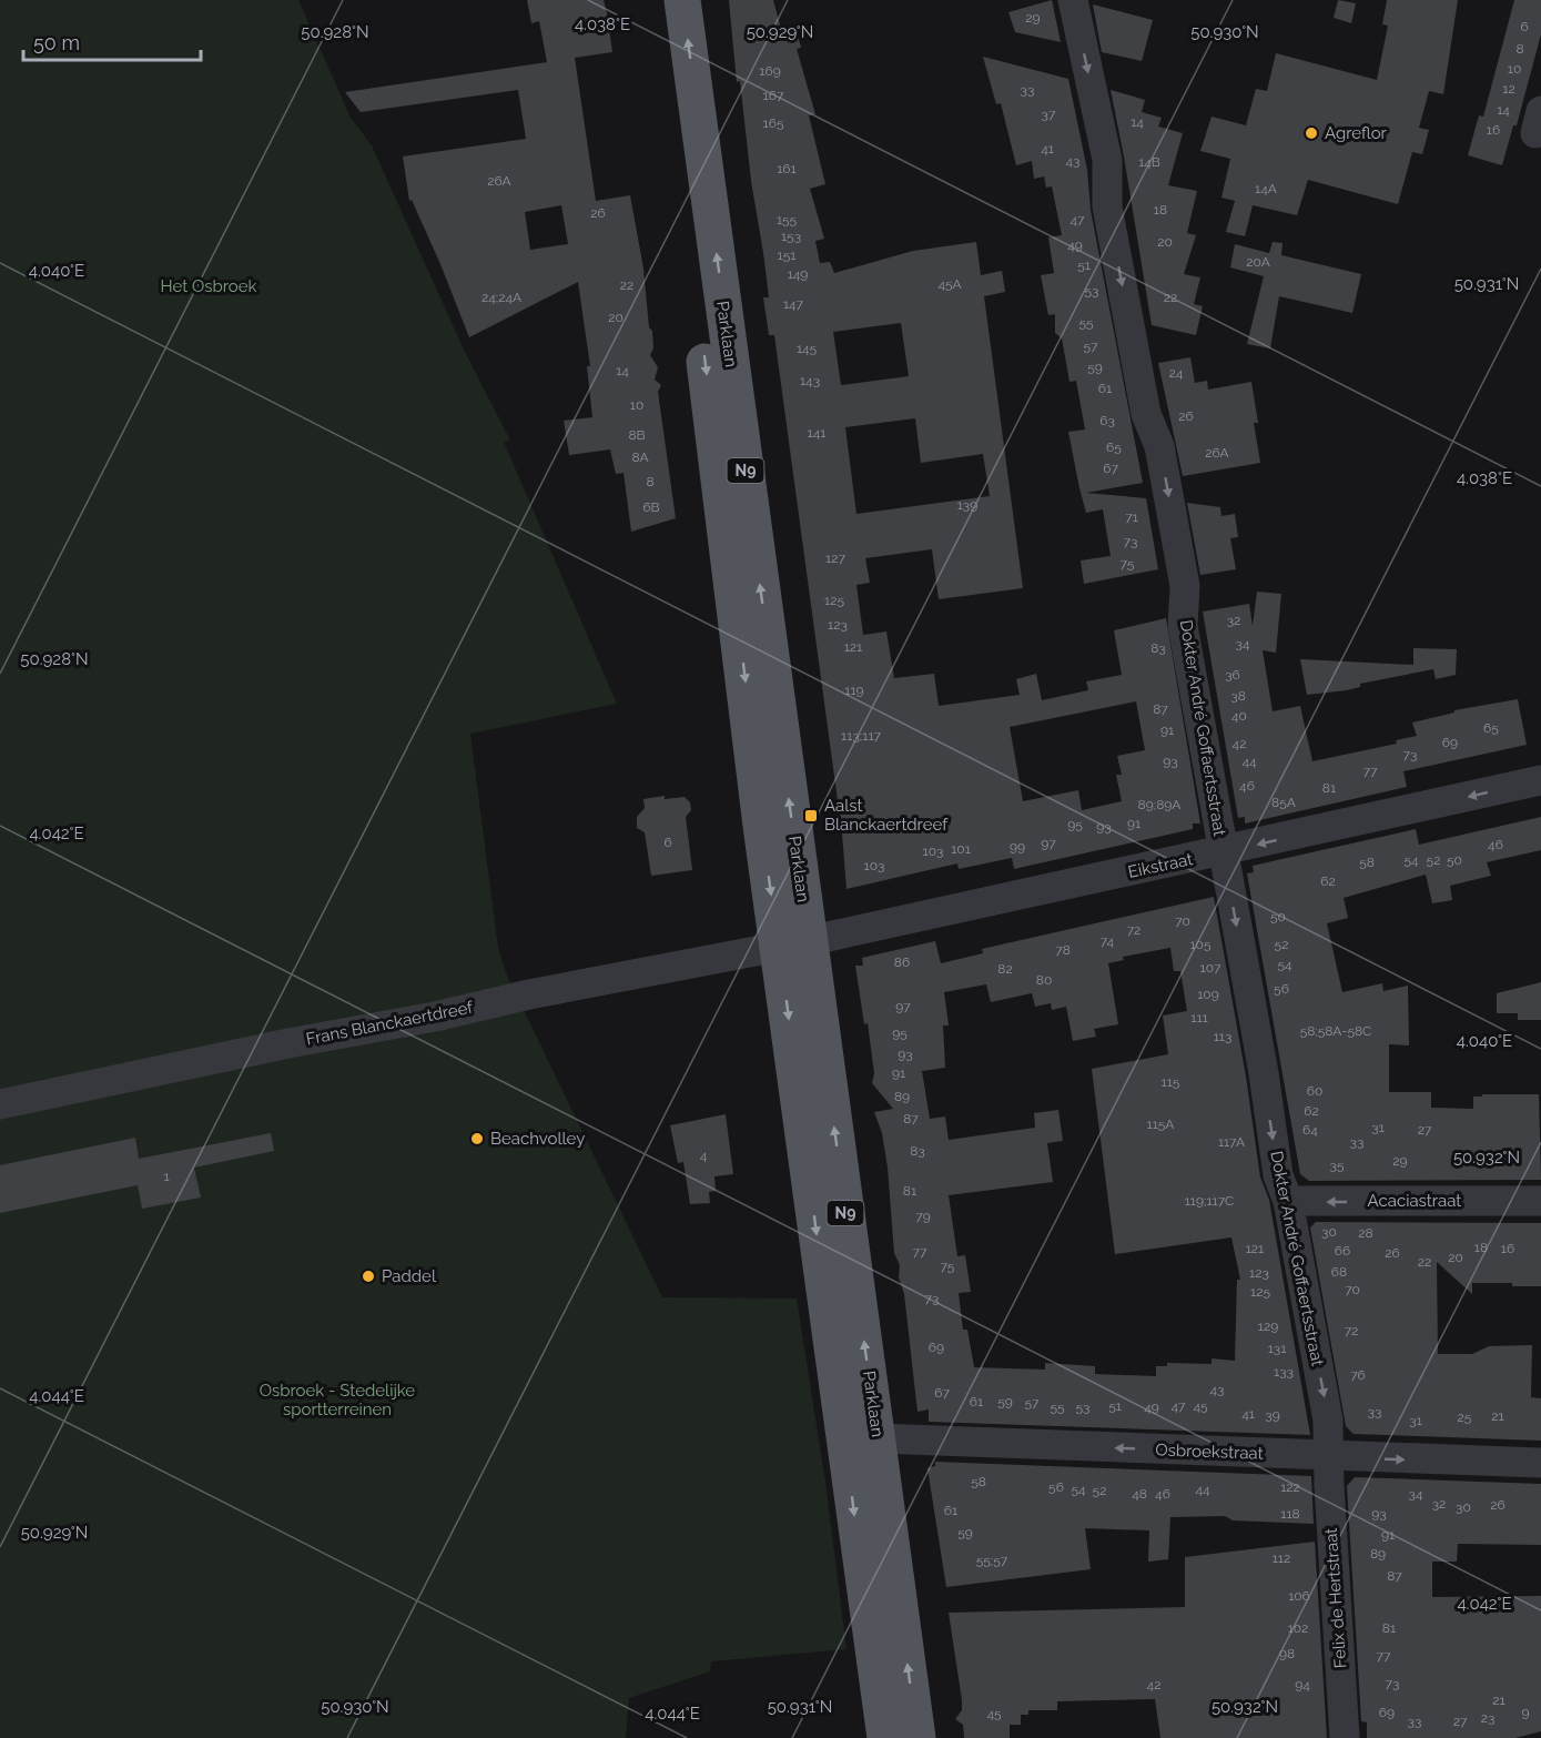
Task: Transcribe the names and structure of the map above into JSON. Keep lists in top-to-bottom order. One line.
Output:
{"streets":{"main road":["Parklaan","N9"],"street":["Dokter André Goffaertsstraat","Eikstraat","Frans Blanckaertdreef","Acaciastraat","Osbroekstraat","Felix de Hertstraat"]},"crossings":[["Parklaan","Eikstraat"],["Parklaan","Frans Blanckaertdreef"],["Parklaan","Osbroekstraat"],["Dokter André Goffaertsstraat","Eikstraat"],["Dokter André Goffaertsstraat","Acaciastraat"],["Dokter André Goffaertsstraat","Osbroekstraat"],["Dokter André Goffaertsstraat","Felix de Hertstraat"],["Eikstraat","Frans Blanckaertdreef"],["Osbroekstraat","Felix de Hertstraat"]],"one_way":["Dokter André Goffaertsstraat","Eikstraat","Acaciastraat"],"parks":["Het Osbroek","Osbroek - Stedelijke sportterreinen"],"places":{"other":["Agreflor","Beachvolley","Paddel"],"transit":["Aalst Blanckaertdreef"]},"house_numbers":["29","6","8","10","169","12","33","167","14","37","14","165","16","41","43","14B","161","26A","14A","18","26","155","47","153","20","49","151","20A","51","149","45A","22","53","24;24A","22","147","20","55","57","145","59","14","24","143","61","10","26","63","141","8B","65","26A","8A","67","8","139","6B","71","73","127","75","125","32","123","34","121","83","36","119","38","87","40","65","91","113;117","69","42","73","93","44","77","46","81","85A","89;89A","91","95","93","6","97","46","99","101","103","54","52","50","58","103","62","50","70","72","74","105","52","78","86","54","107","82","80","56","109","97","111","58;58A-58C","95","113","93","91","115","60","89","62","87","115A","31","64","27","117A","33","83","4","29","35","1","81","119;117C","79","30","28","18","121","16","66","77","26","20","22","75","68","123","70","125","73","129","72","69","131","133","76","43","67","61","59","57","51","47","45","55","53","49","33","41","39","21","25","31","58","56","122","54","44","52","48","46","34","32","26","30","61","118","93","59","91","89","112","55;57","87","106","102","81","98","77","73","42","94","21","69","9","45","23","33","27"],"scale_bar":"50 m","coordinates":["4.038°E","50.928°N","50.929°N","50.930°N","4.040°E","50.931°N","4.042°E","50.932°N","4.044°E"]}
